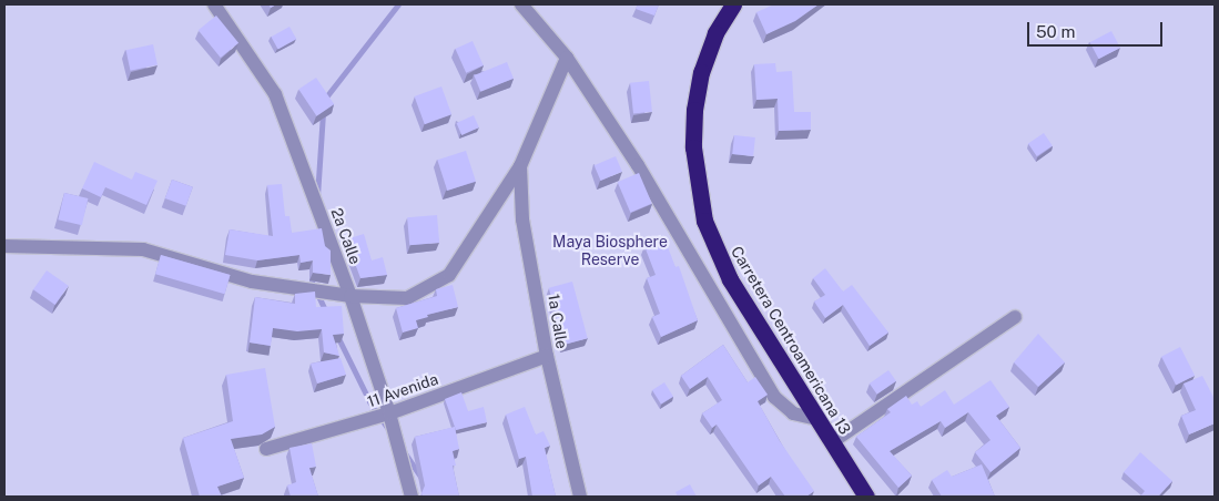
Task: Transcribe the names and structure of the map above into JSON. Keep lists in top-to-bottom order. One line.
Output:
{"streets":{"highway":["Carretera Centroamericana 13"],"street":["2a Calle","1a Calle","11 Avenida"]},"crossings":[["2a Calle","11 Avenida"],["1a Calle","11 Avenida"]],"parks":["Maya Biosphere Reserve"],"scale_bar":"50 m"}
